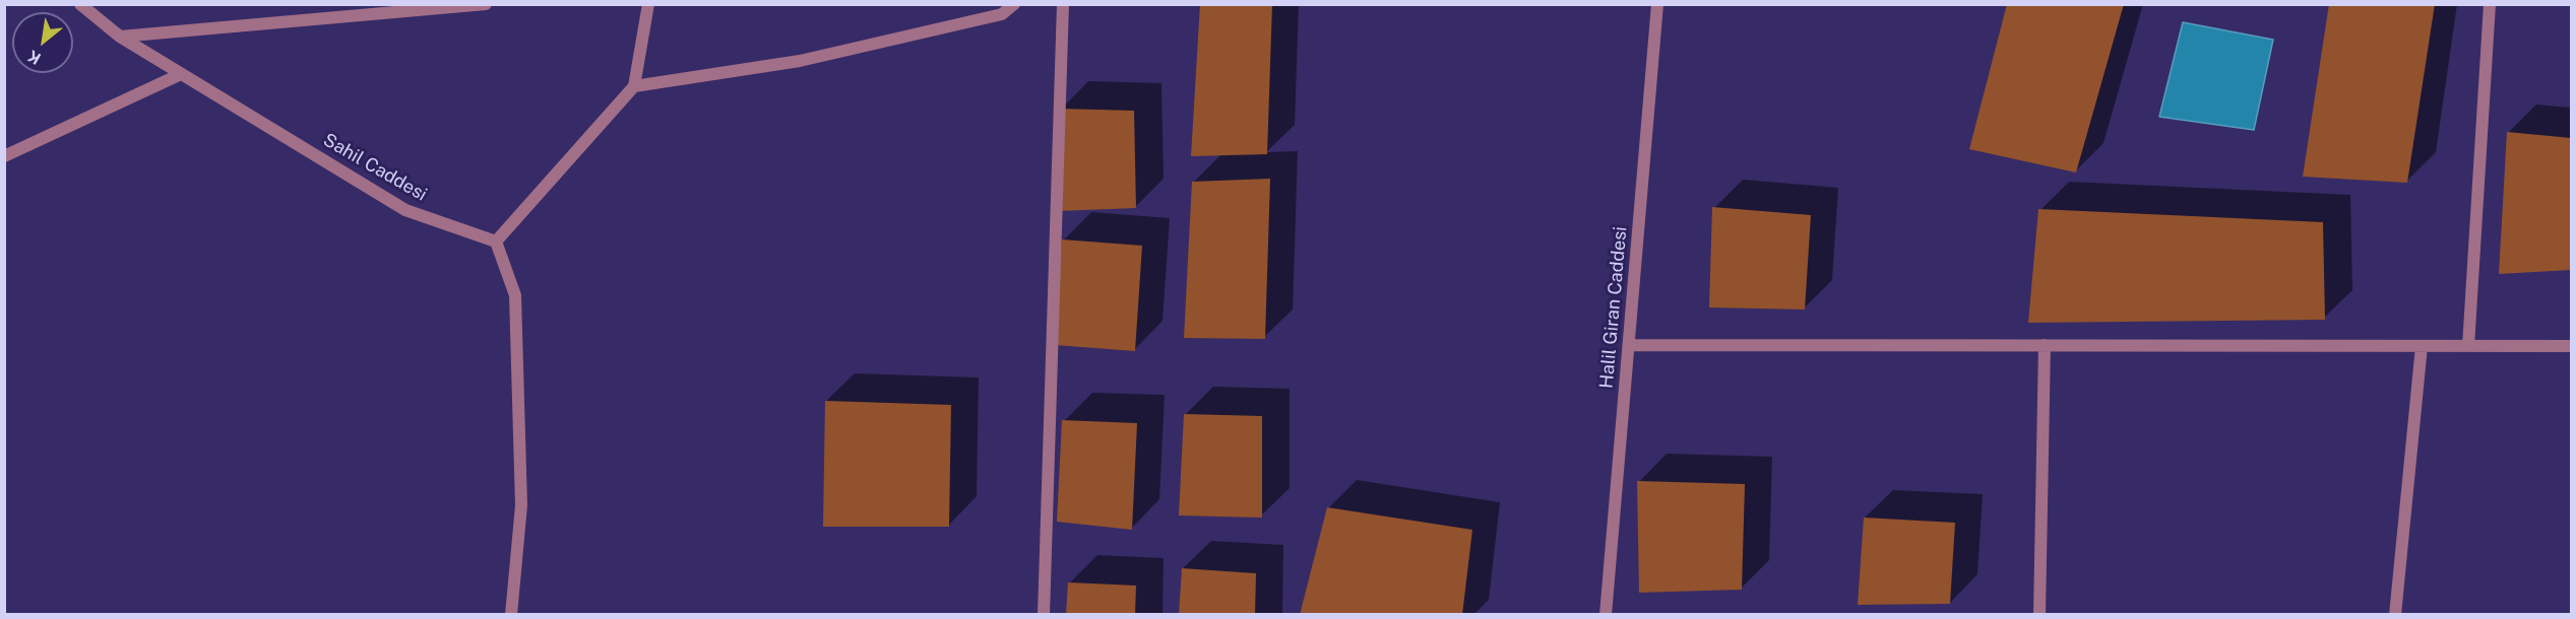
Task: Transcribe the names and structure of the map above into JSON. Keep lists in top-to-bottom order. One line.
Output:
{"streets":{"street":["Sahil Caddesi","Halil Giran Caddesi"]},"north":"bottom left"}
